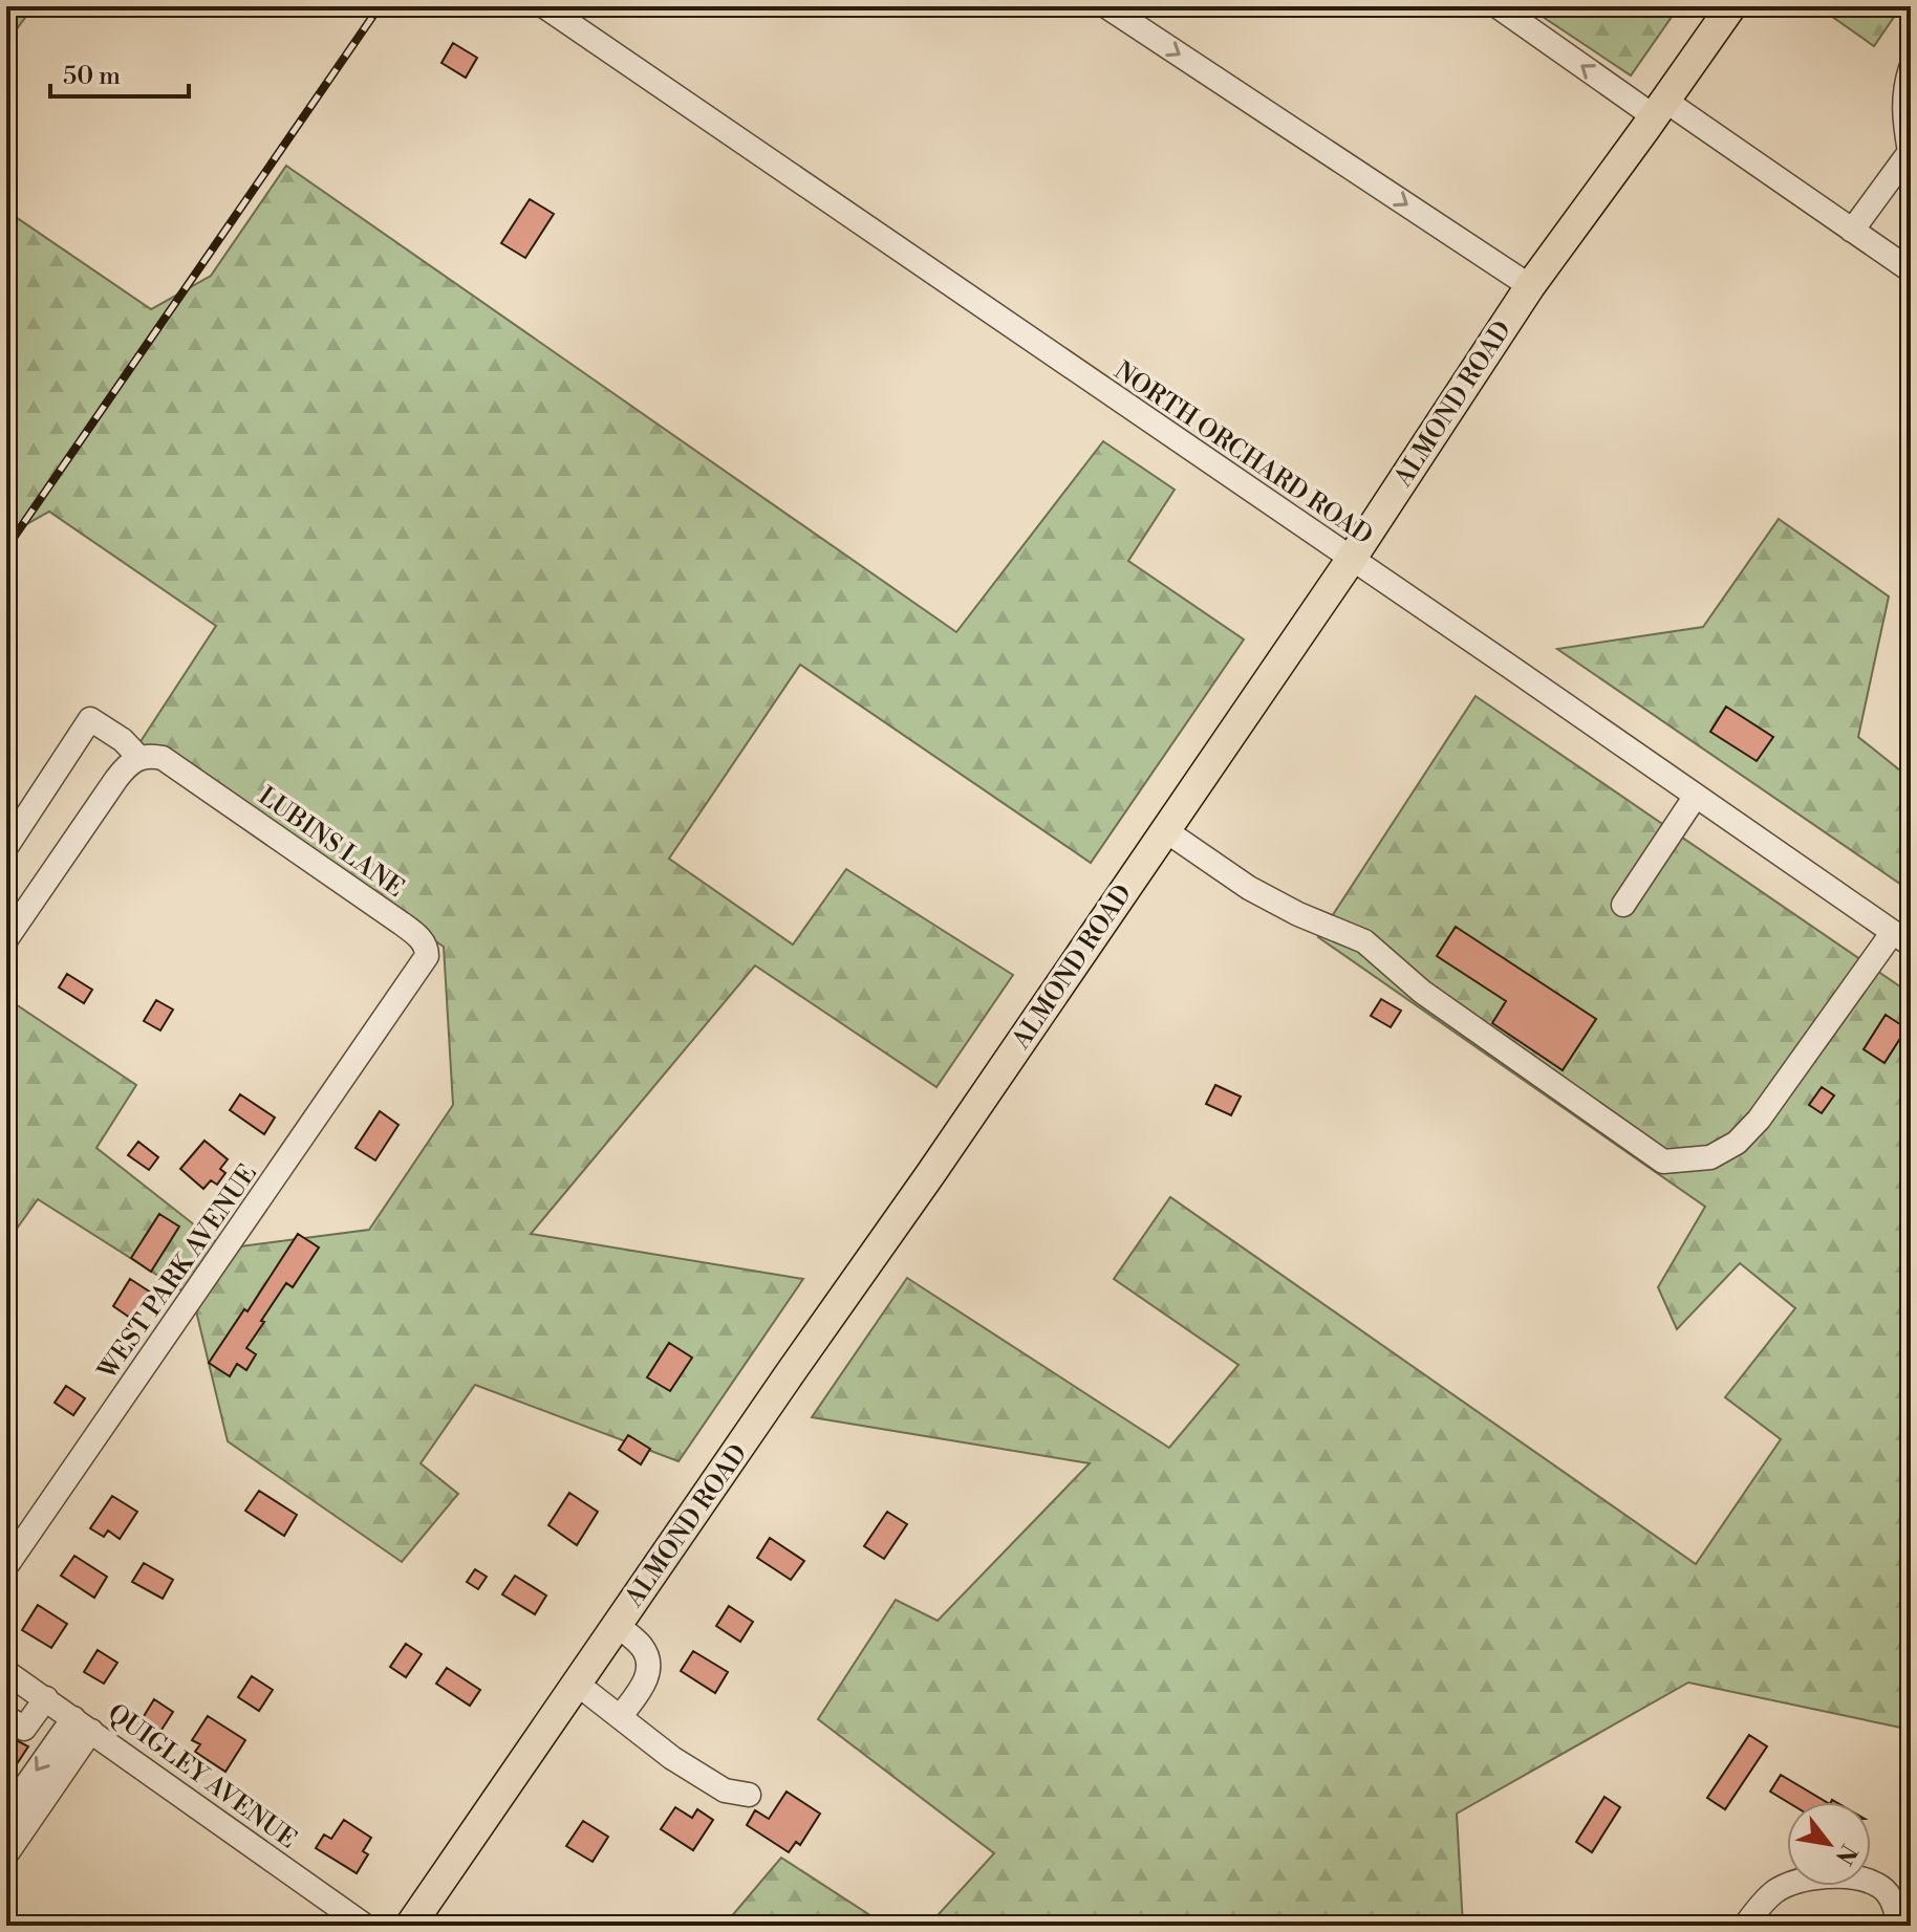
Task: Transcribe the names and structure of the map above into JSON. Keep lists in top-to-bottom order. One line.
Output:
{"streets":{"main road":["ALMOND ROAD"],"street":["NORTH ORCHARD ROAD","LUBINS LANE","WEST PARK AVENUE","QUIGLEY AVENUE"]},"crossings":[["ALMOND ROAD","NORTH ORCHARD ROAD"],["LUBINS LANE","WEST PARK AVENUE"]],"scale_bar":"50 m","north":"bottom right"}
